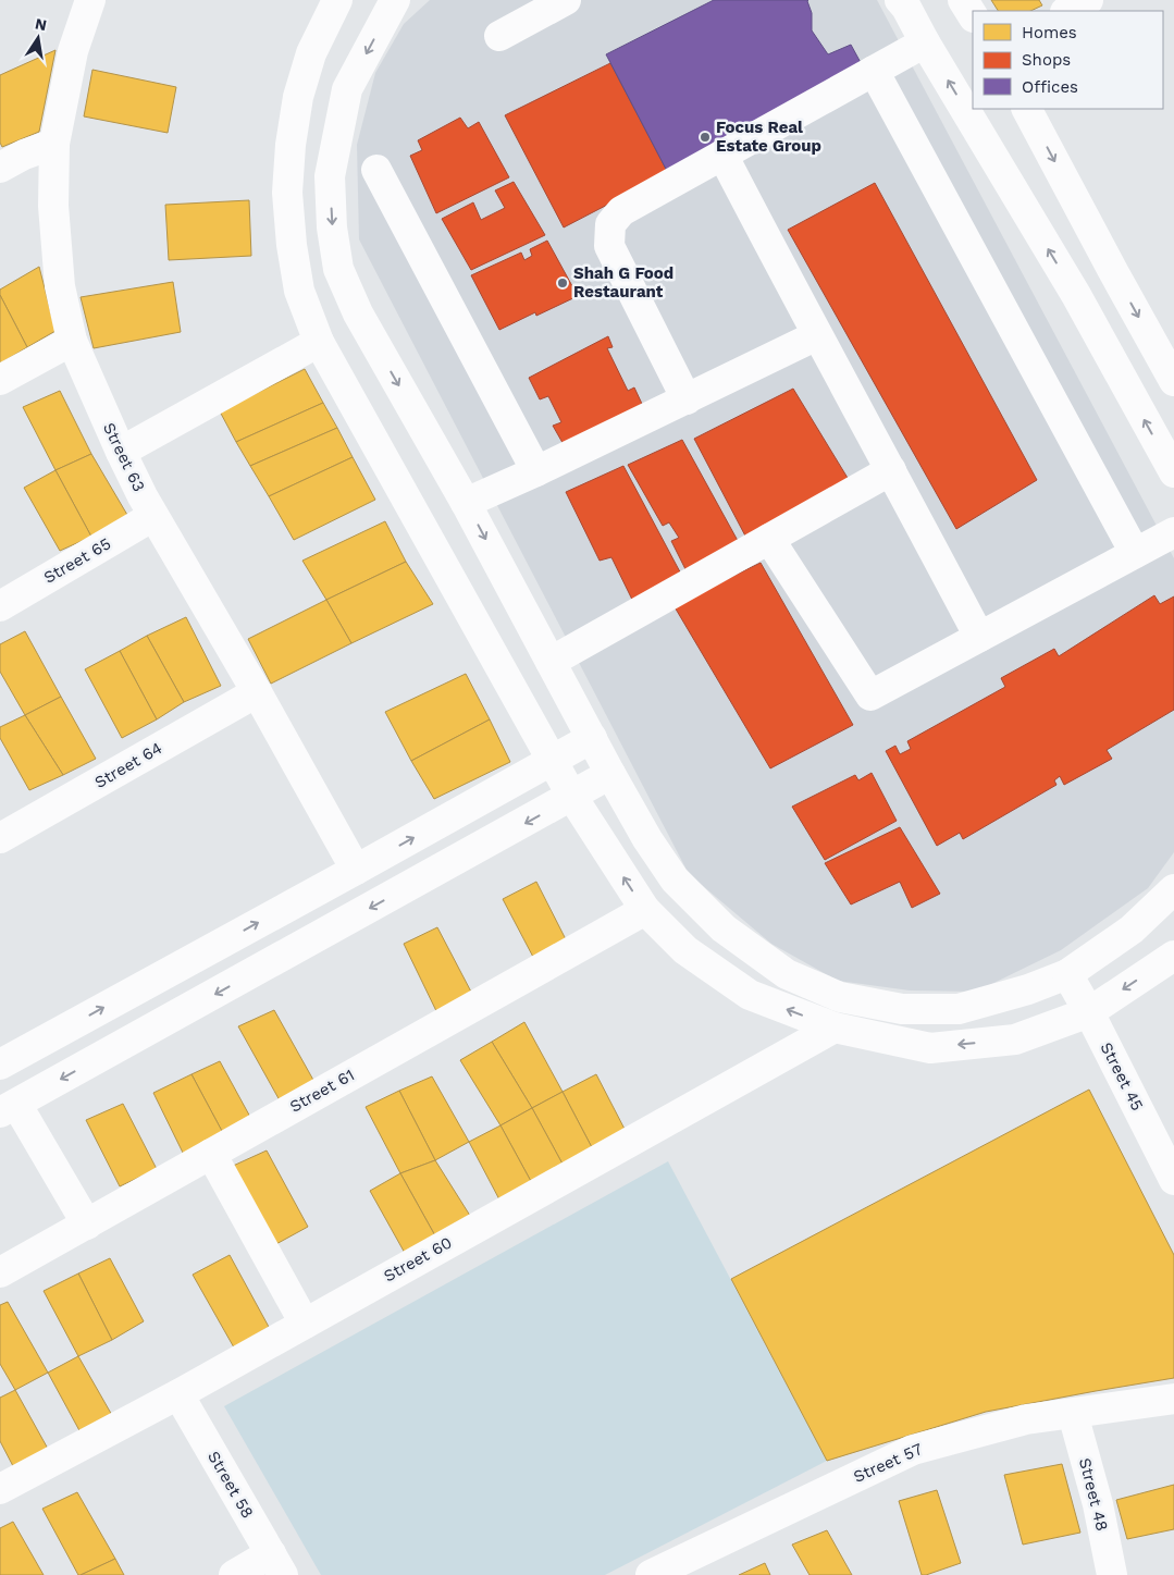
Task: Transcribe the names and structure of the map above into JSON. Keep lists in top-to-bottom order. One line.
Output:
{"streets":{"street":["Street 63","Street 65","Street 64","Street 45","Street 61","Street 60","Street 57","Street 58","Street 48"]},"crossings":[["Street 63","Street 65"],["Street 63","Street 64"],["Street 60","Street 58"],["Street 57","Street 48"]],"places":["Focus Real Estate Group","Shah G Food Restaurant"],"legend":["Homes","Shops","Offices"],"north":"top"}
